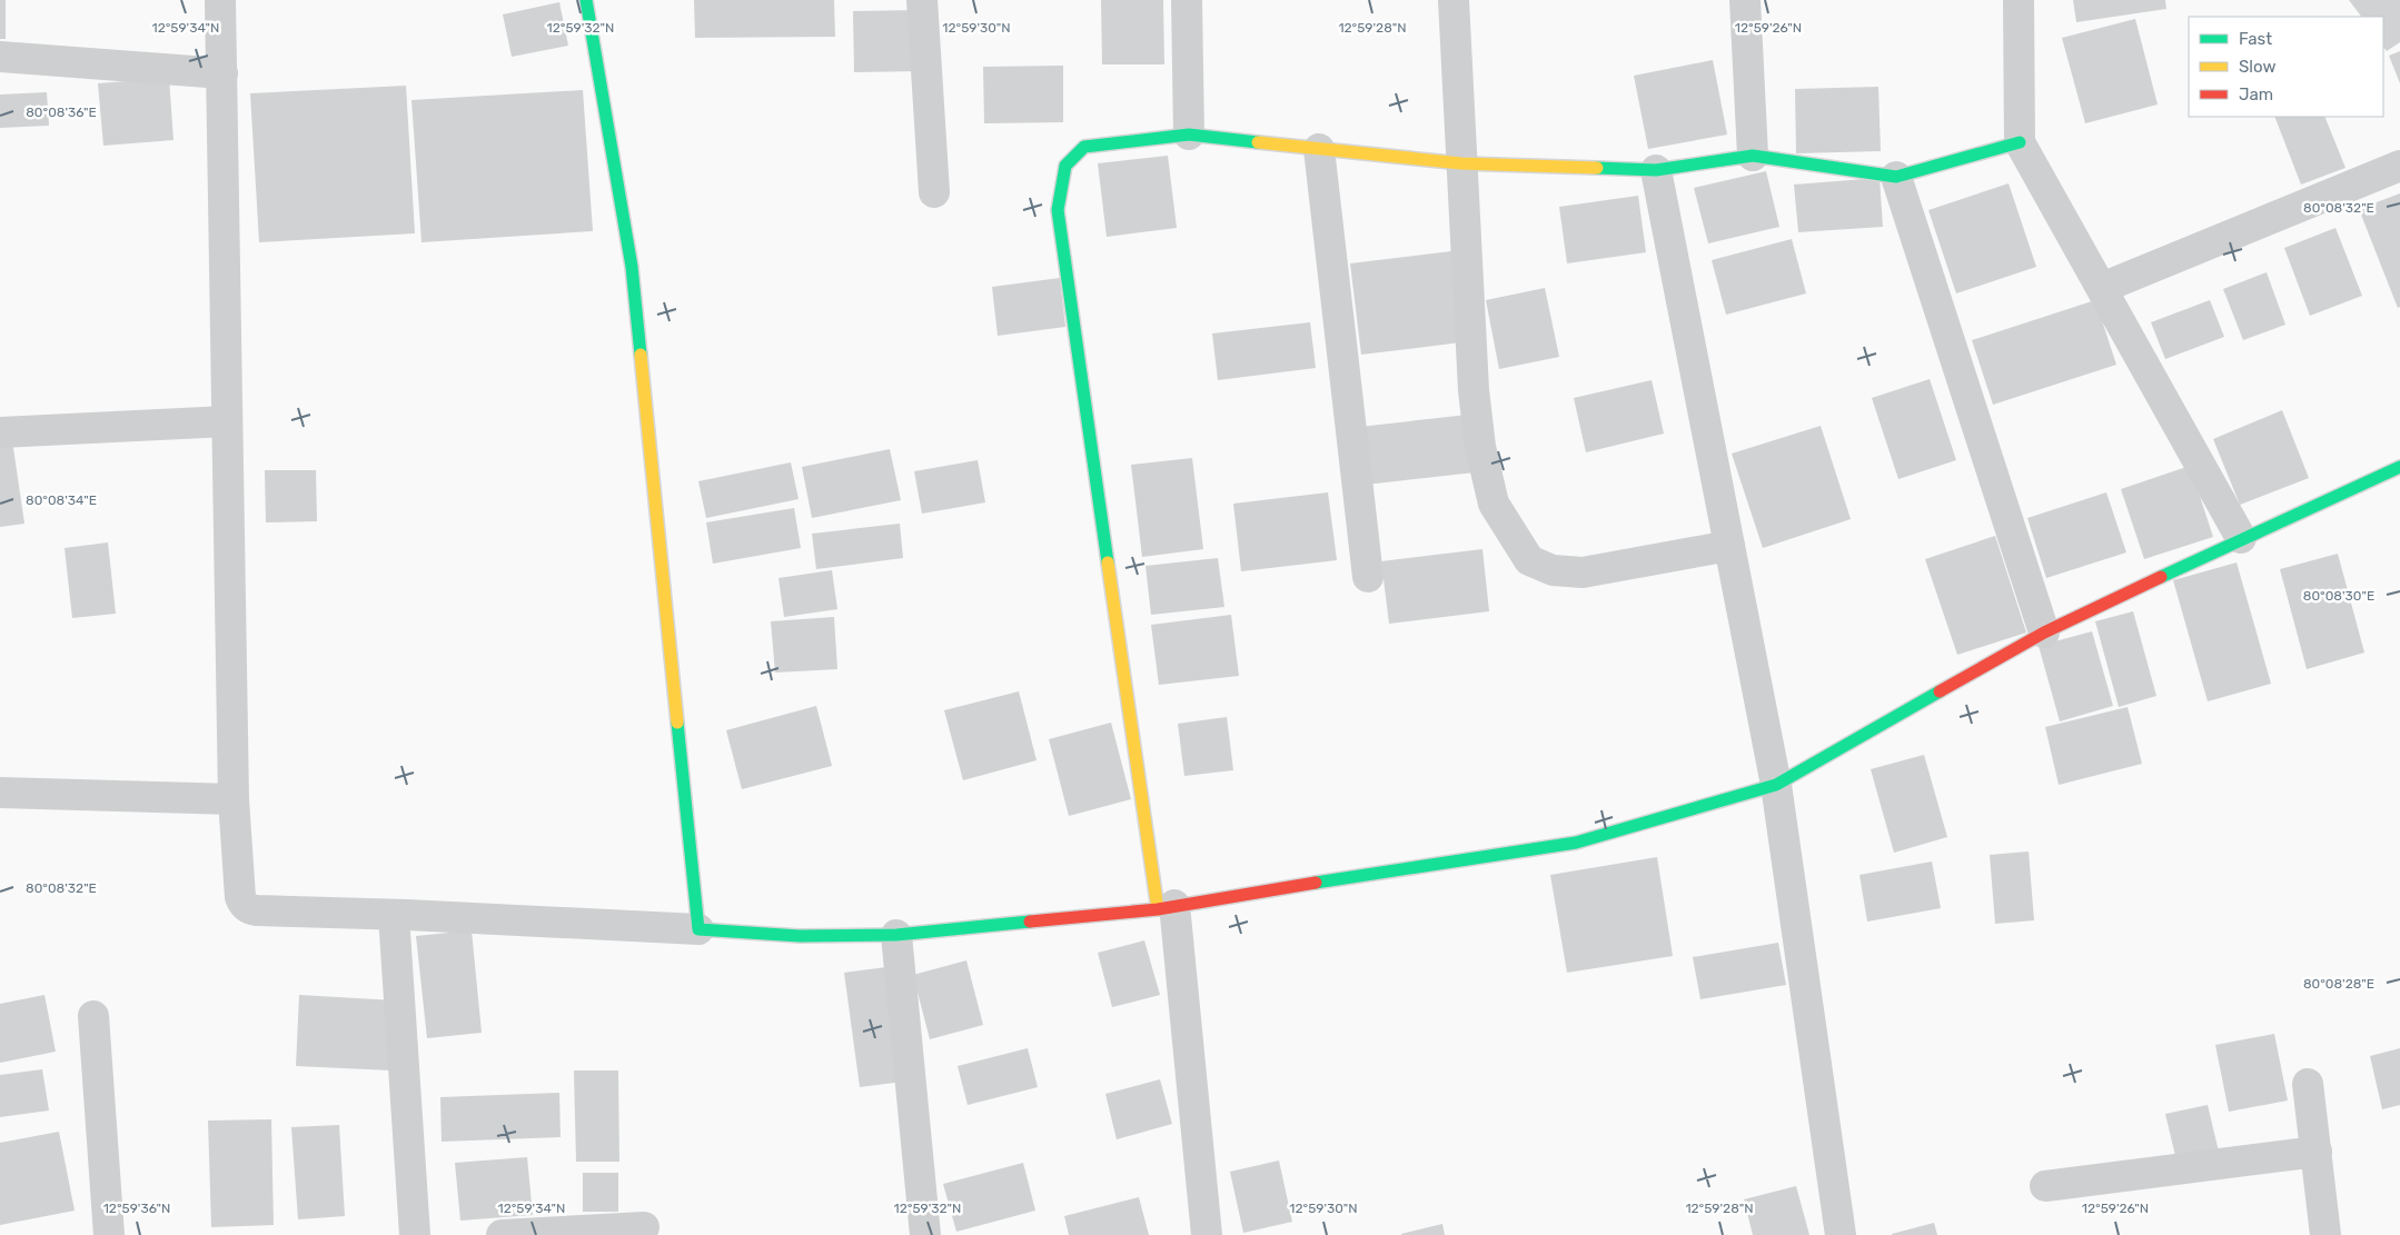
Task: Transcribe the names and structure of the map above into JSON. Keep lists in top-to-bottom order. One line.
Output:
{"legend":["Fast","Slow","Jam"],"coordinates":["12°59'34\"N","12°59'32\"N","12°59'30\"N","12°59'28\"N","12°59'26\"N","80°08'36\"E","80°08'32\"E","80°08'34\"E","80°08'30\"E","80°08'28\"E","12°59'36\"N"]}
